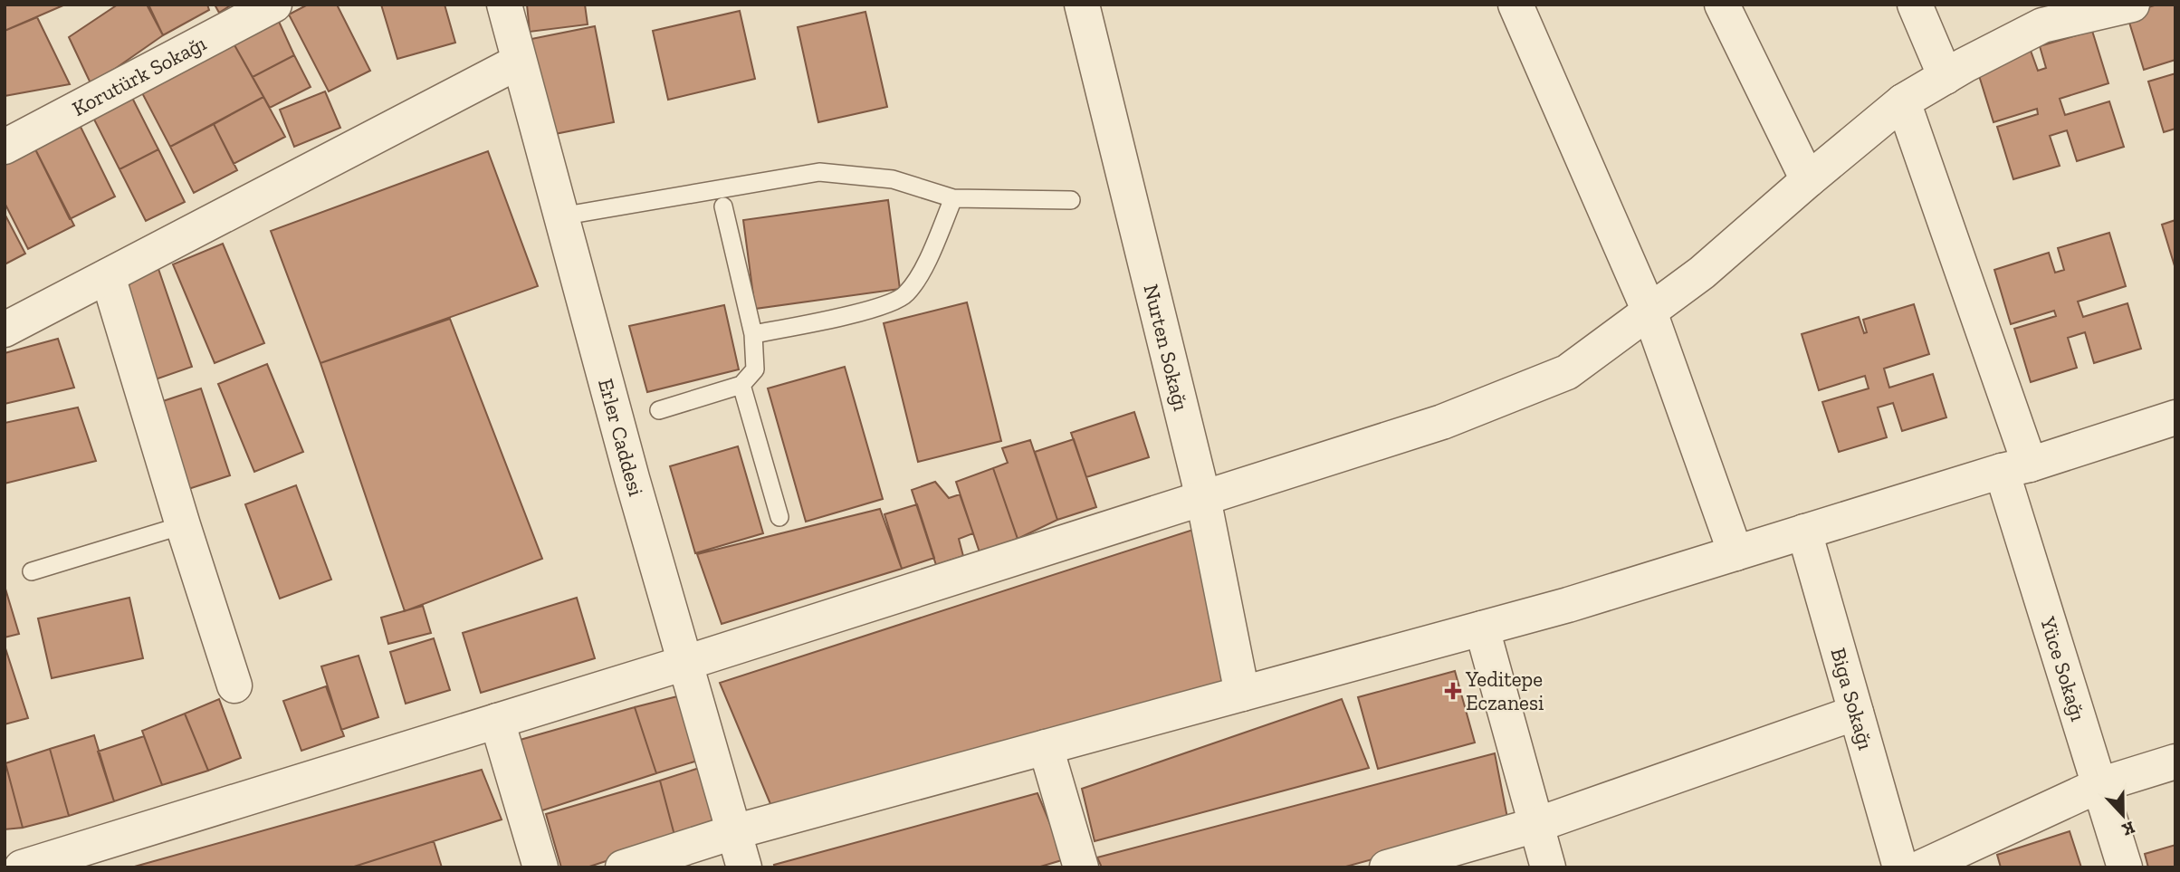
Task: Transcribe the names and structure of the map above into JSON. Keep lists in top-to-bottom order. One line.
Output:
{"streets":{"street":["Korutürk Sokağı","Nurten Sokağı","Erler Caddesi","Yüce Sokağı","Biga Sokağı"]},"places":{"health":["Yeditepe Eczanesi"]},"north":"bottom"}
